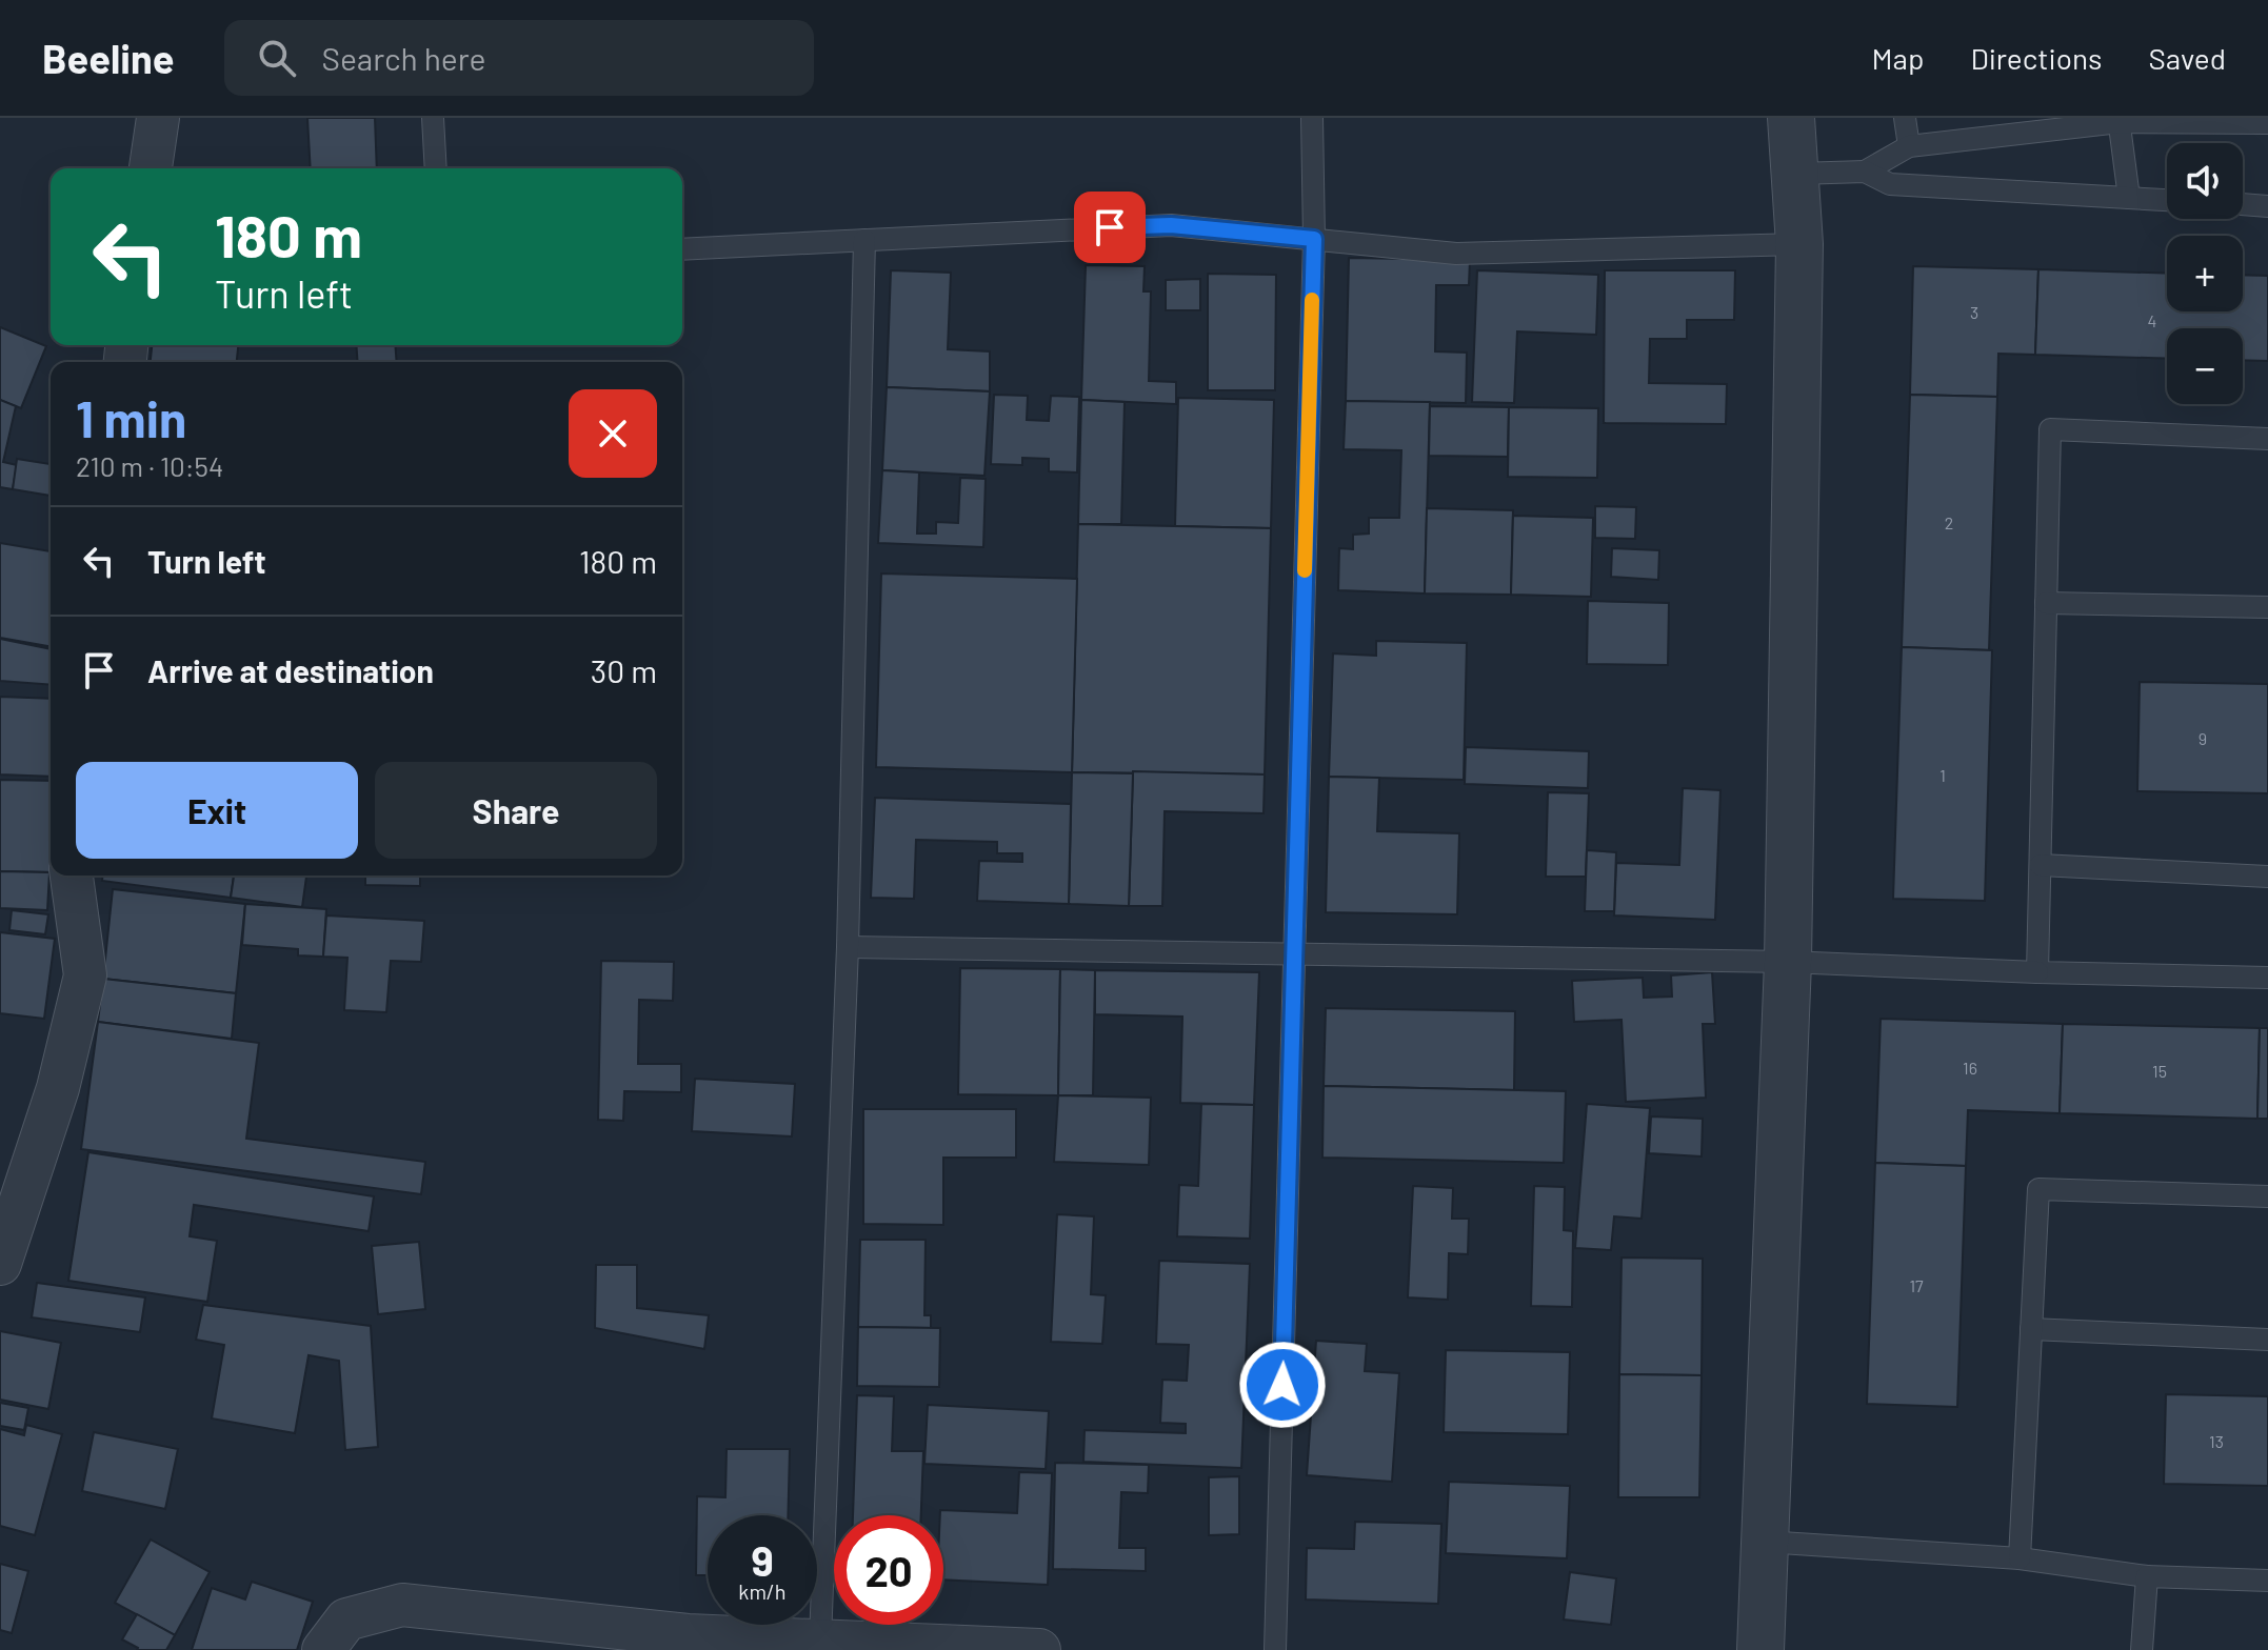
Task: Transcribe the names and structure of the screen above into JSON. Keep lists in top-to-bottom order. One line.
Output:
{"house_numbers":["3","4","2","9","1","16","15","17","13"],"page":{"header":"Beeline","search":"Search here","nav":["Map","Directions","Saved"],"map_buttons":["+","−"],"turn":["180 m","Turn left"],"heading":["1 min","210 m · 10:54"],"list":[{"name":"Turn left","value":"180 m"},{"name":"Arrive at destination","value":"30 m"}],"buttons":["Exit","Share"],"speed":"9 km/h","limit":"20"}}
